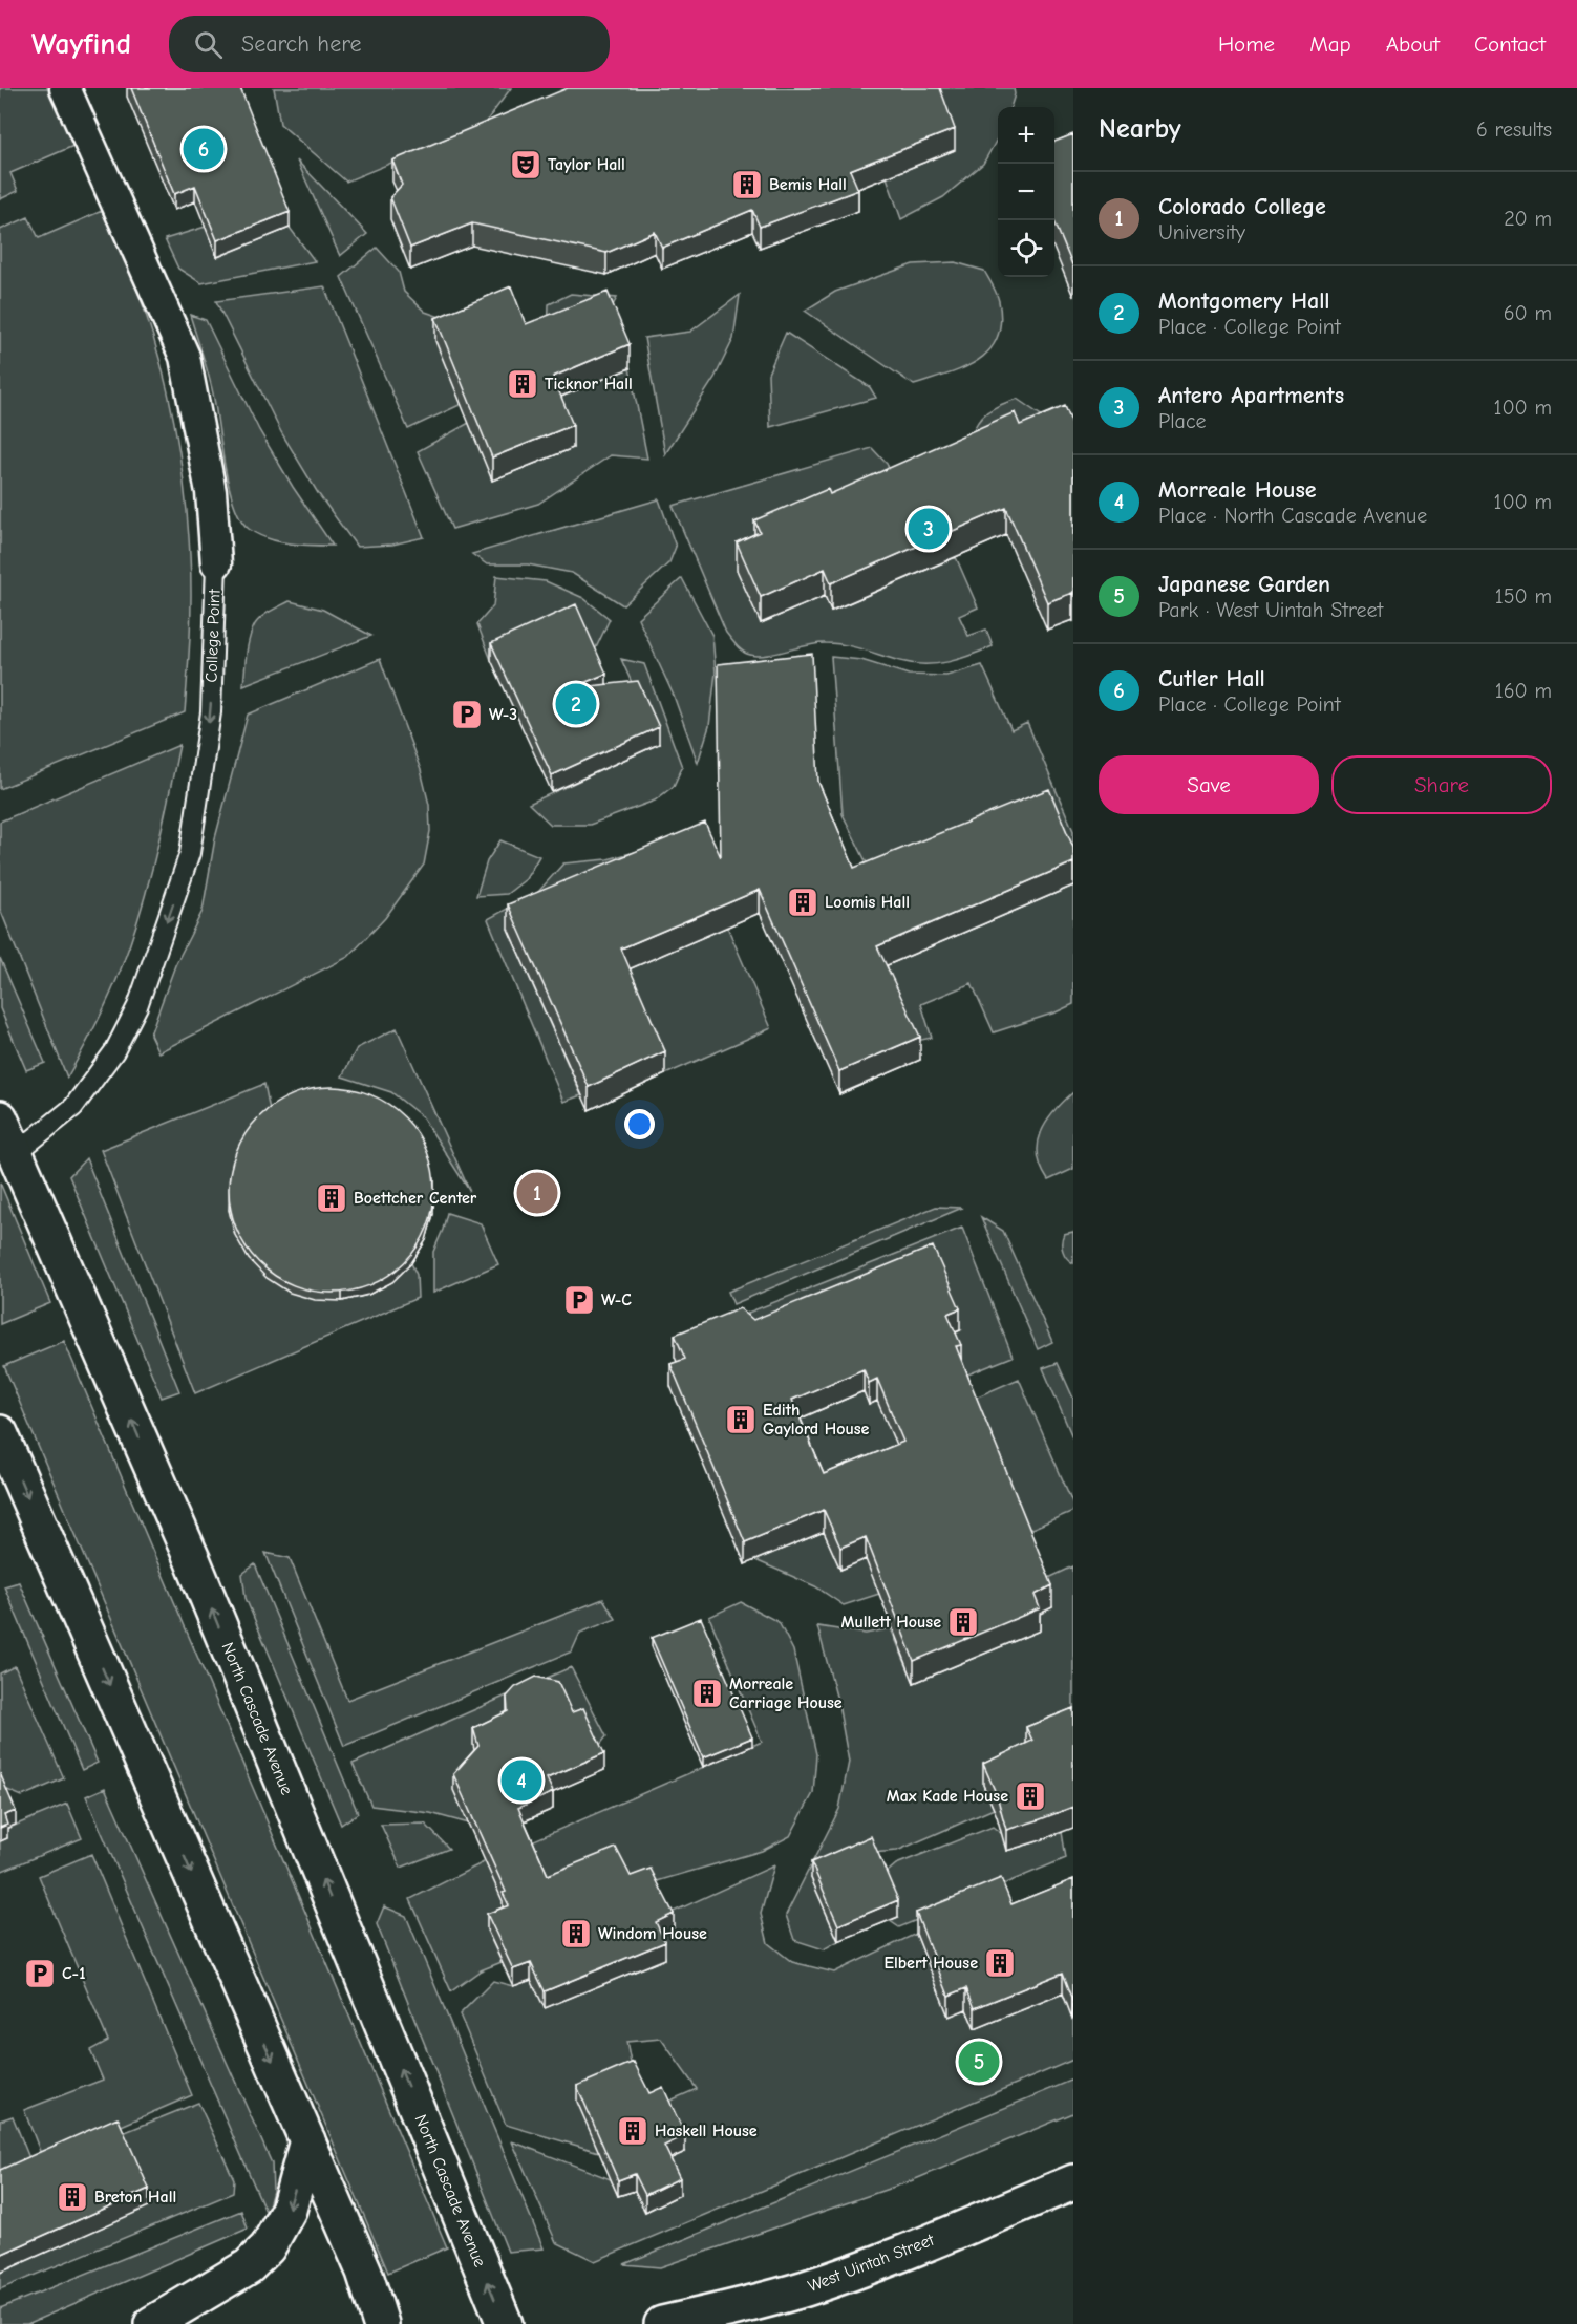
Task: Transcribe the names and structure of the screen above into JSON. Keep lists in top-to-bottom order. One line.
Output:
{"streets":{"main road":["North Cascade Avenue","West Uintah Street"],"street":["College Point"]},"crossings":[["College Point","North Cascade Avenue"]],"one_way":["College Point"],"places":{"theatre":["Taylor Hall"],"building":["Bemis Hall","Ticknor Hall","Loomis Hall","Boettcher Center","Edith Gaylord House","Mullett House","Morreale Carriage House","Max Kade House","Windom House","Elbert House","Haskell House","Breton Hall"],"parking":["W-3","W-C","C-1"]},"page":{"header":"Wayfind","search":"Search here","nav":["Home","Map","About","Contact"],"heading":["Nearby","6 results"],"map_buttons":["+","−"],"pins":["6","3","2","1","4","5"],"list":[{"mark":"1","name":"Colorado College","note":"University","value":"20 m"},{"mark":"2","name":"Montgomery Hall","note":"Place · College Point","value":"60 m"},{"mark":"3","name":"Antero Apartments","note":"Place","value":"100 m"},{"mark":"4","name":"Morreale House","note":"Place · North Cascade Avenue","value":"100 m"},{"mark":"5","name":"Japanese Garden","note":"Park · West Uintah Street","value":"150 m"},{"mark":"6","name":"Cutler Hall","note":"Place · College Point","value":"160 m"}],"buttons":["Save","Share"]}}
